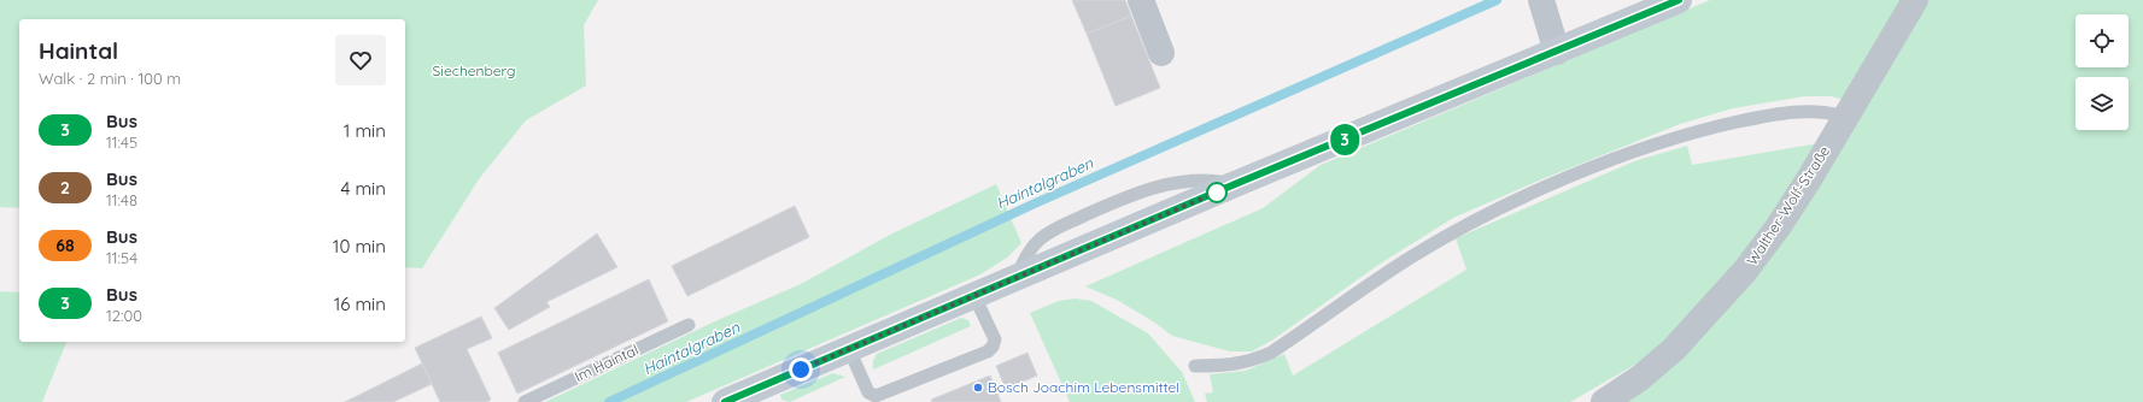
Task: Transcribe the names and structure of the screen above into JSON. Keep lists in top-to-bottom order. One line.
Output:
{"streets":{"street":["Walther-Wolf-Straße"],"lane":["Im Haintal"]},"water":["Haintalgraben"],"parks":["Siechenberg"],"places":["Bosch Joachim Lebensmittel"],"lines":["bus line 3"],"page":{"on_map":"3","heading":["Haintal","Walk · 2 min · 100 m"],"list":[{"mark":"3","name":"Bus","note":"11:45","value":"1 min"},{"mark":"2","name":"Bus","note":"11:48","value":"4 min"},{"mark":"68","name":"Bus","note":"11:54","value":"10 min"},{"mark":"3","name":"Bus","note":"12:00","value":"16 min"}]}}
